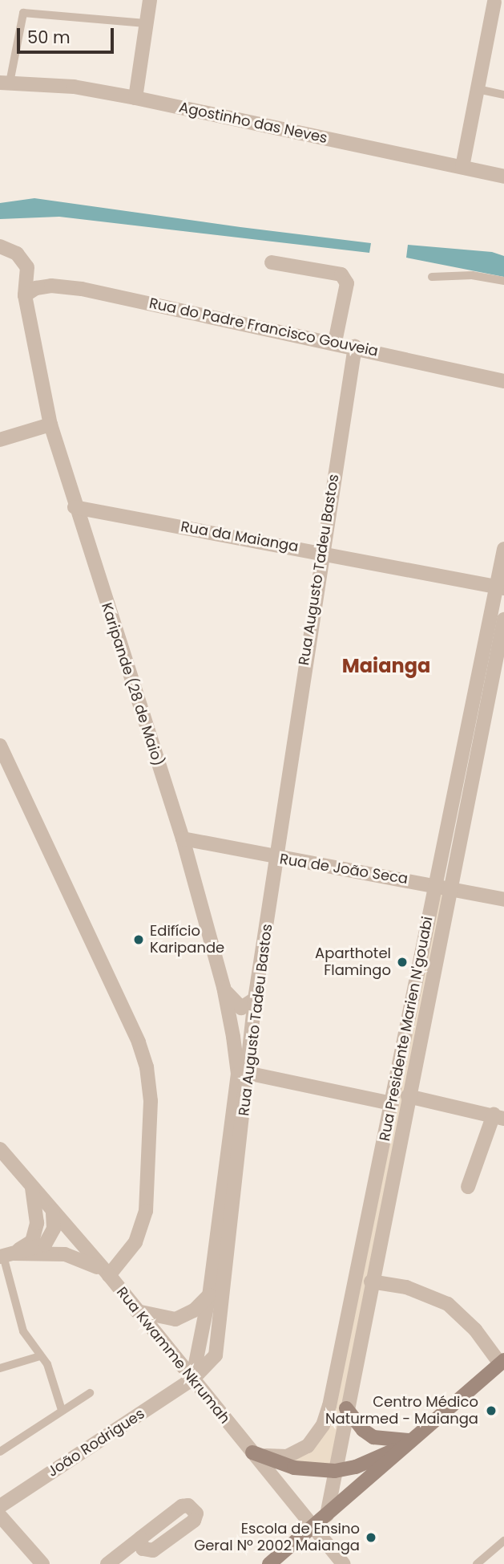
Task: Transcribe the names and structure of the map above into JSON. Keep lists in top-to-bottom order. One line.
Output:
{"streets":{"street":["Agostinho das Neves","Rua do Padre Francisco Gouveia","Rua da Maianga","Rua Augusto Tadeu Bastos","Karipande (28 de Maio)","Rua de João Seca","Rua Presidente Marien N'gouabi","Rua Kwamme Nkrumah","João Rodrigues"]},"crossings":[["Rua do Padre Francisco Gouveia","Rua Augusto Tadeu Bastos"],["Rua do Padre Francisco Gouveia","Karipande (28 de Maio)"],["Rua da Maianga","Rua Augusto Tadeu Bastos"],["Rua da Maianga","Karipande (28 de Maio)"],["Rua da Maianga","Rua Presidente Marien N'gouabi"],["Rua Augusto Tadeu Bastos","Karipande (28 de Maio)"],["Rua Augusto Tadeu Bastos","Rua de João Seca"],["Rua Augusto Tadeu Bastos","Rua Kwamme Nkrumah"],["Rua Augusto Tadeu Bastos","João Rodrigues"],["Karipande (28 de Maio)","Rua de João Seca"],["Rua de João Seca","Rua Presidente Marien N'gouabi"],["Rua Presidente Marien N'gouabi","Rua Kwamme Nkrumah"],["Rua Kwamme Nkrumah","João Rodrigues"]],"districts":["Maianga"],"places":["Edifício Karipande","Aparthotel Flamingo","Centro Médico Naturmed - Maianga","Escola de Ensino Geral Nº 2002 Maianga"],"scale_bar":"50 m"}
